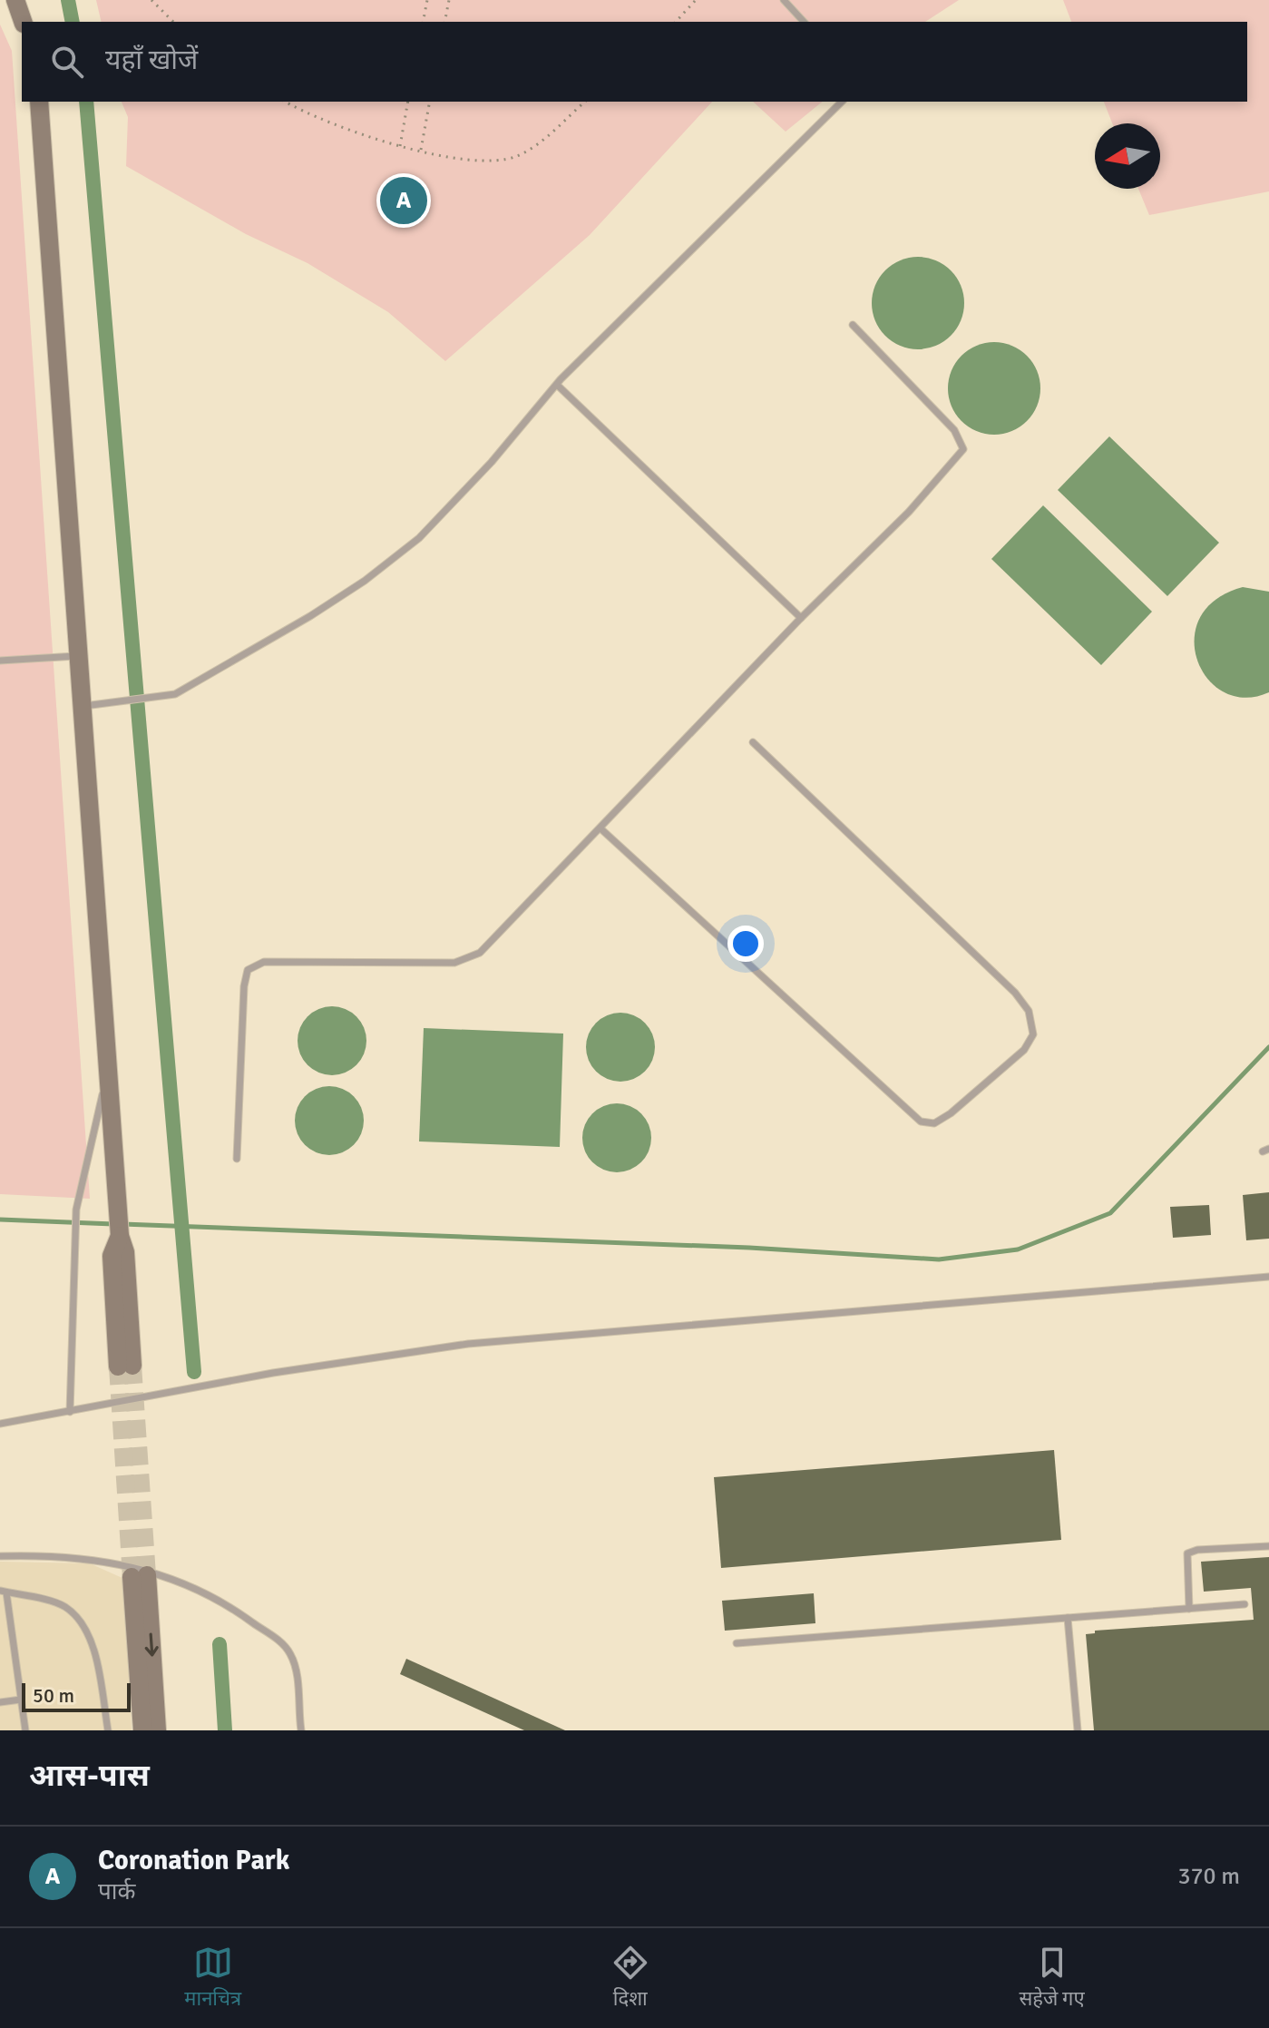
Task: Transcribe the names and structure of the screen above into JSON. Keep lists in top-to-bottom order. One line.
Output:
{"scale_bar":"50 m","north":"left","page":{"search":"यहाँ खोजें","pins":"A","scale":"50 m","heading":"आस-पास","list":[{"mark":"A","name":"Coronation Park","note":"पार्क","value":"370 m"}],"nav":["मानचित्र","दिशा","सहेजे गए"]}}
